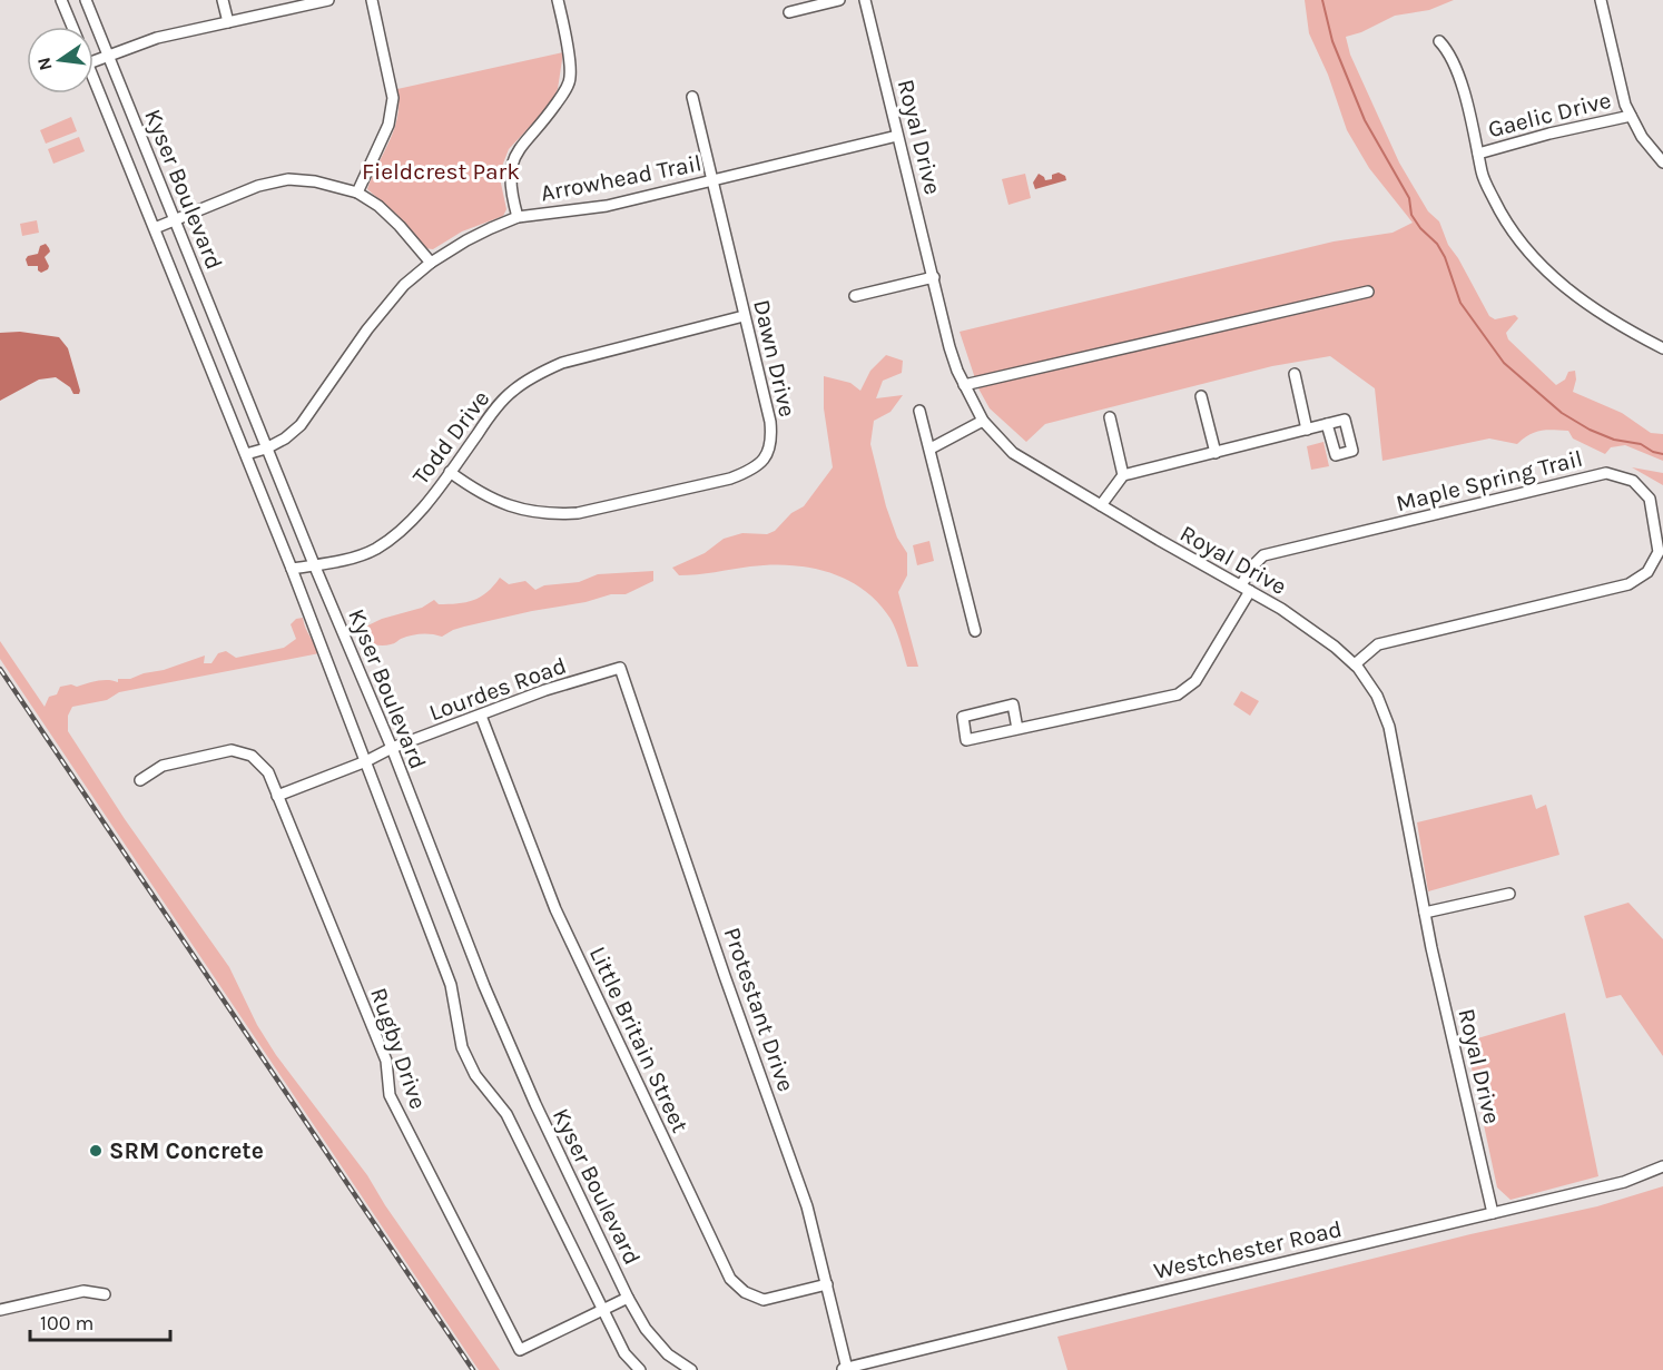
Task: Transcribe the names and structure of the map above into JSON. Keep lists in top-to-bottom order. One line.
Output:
{"streets":{"street":["Gaelic Drive","Royal Drive","Arrowhead Trail","Kyser Boulevard","Dawn Drive","Todd Drive","Maple Spring Trail","Lourdes Road","Protestant Drive","Little Britain Street","Rugby Drive","Westchester Road"]},"crossings":[["Royal Drive","Arrowhead Trail"],["Royal Drive","Maple Spring Trail"],["Royal Drive","Westchester Road"],["Arrowhead Trail","Kyser Boulevard"],["Arrowhead Trail","Dawn Drive"],["Kyser Boulevard","Todd Drive"],["Kyser Boulevard","Lourdes Road"],["Kyser Boulevard","Rugby Drive"],["Dawn Drive","Todd Drive"],["Lourdes Road","Protestant Drive"],["Lourdes Road","Little Britain Street"],["Lourdes Road","Rugby Drive"],["Protestant Drive","Little Britain Street"],["Protestant Drive","Westchester Road"]],"parks":["Fieldcrest Park"],"places":["SRM Concrete"],"scale_bar":"100 m","north":"left"}
